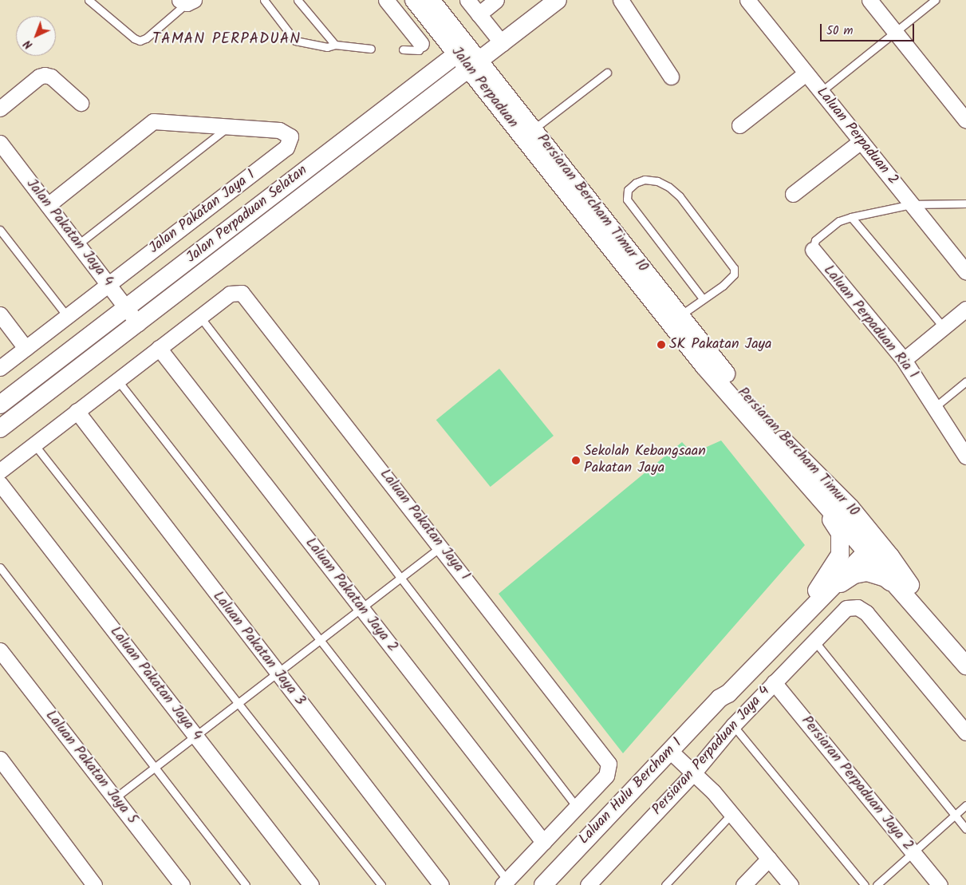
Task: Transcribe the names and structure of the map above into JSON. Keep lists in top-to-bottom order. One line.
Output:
{"streets":{"street":["Jalan Perpaduan","Laluan Perpaduan 2","Persiaran Bercham Timur 10","Jalan Pakatan Jaya 1","Jalan Perpaduan Selatan","Jalan Pakatan Jaya 4","Laluan Perpaduan Ria 1","Laluan Pakatan Jaya 1","Laluan Pakatan Jaya 2","Laluan Pakatan Jaya 3","Laluan Pakatan Jaya 4","Persiaran Perpaduan Jaya 4","Laluan Pakatan Jaya 5","Persiaran Perpaduan Jaya 2","Laluan Hulu Bercham 1"]},"crossings":[["Jalan Perpaduan","Persiaran Bercham Timur 10"],["Jalan Perpaduan","Jalan Perpaduan Selatan"],["Jalan Perpaduan","Laluan Hulu Bercham 1"],["Persiaran Bercham Timur 10","Jalan Perpaduan Selatan"],["Jalan Pakatan Jaya 1","Jalan Pakatan Jaya 4"],["Jalan Perpaduan Selatan","Jalan Pakatan Jaya 4"],["Persiaran Perpaduan Jaya 4","Persiaran Perpaduan Jaya 2"]],"districts":["TAMAN PERPADUAN"],"places":["SK Pakatan Jaya","Sekolah Kebangsaan Pakatan Jaya"],"scale_bar":"50 m","north":"bottom left"}
